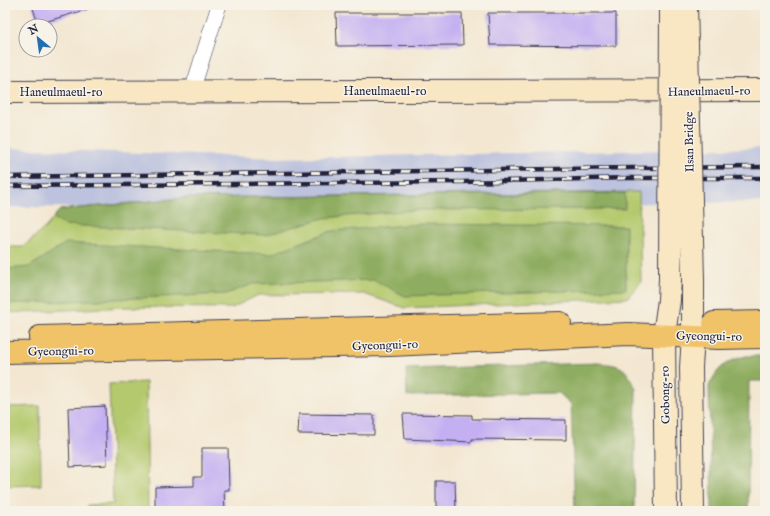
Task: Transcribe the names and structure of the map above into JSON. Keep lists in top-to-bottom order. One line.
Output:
{"streets":{"main road":["Haneulmaeul-ro","Ilsan Bridge","Gyeongui-ro","Gobong-ro"]},"crossings":[["Ilsan Bridge","Gyeongui-ro"],["Ilsan Bridge","Gobong-ro"],["Gyeongui-ro","Gobong-ro"]],"north":"top left"}
